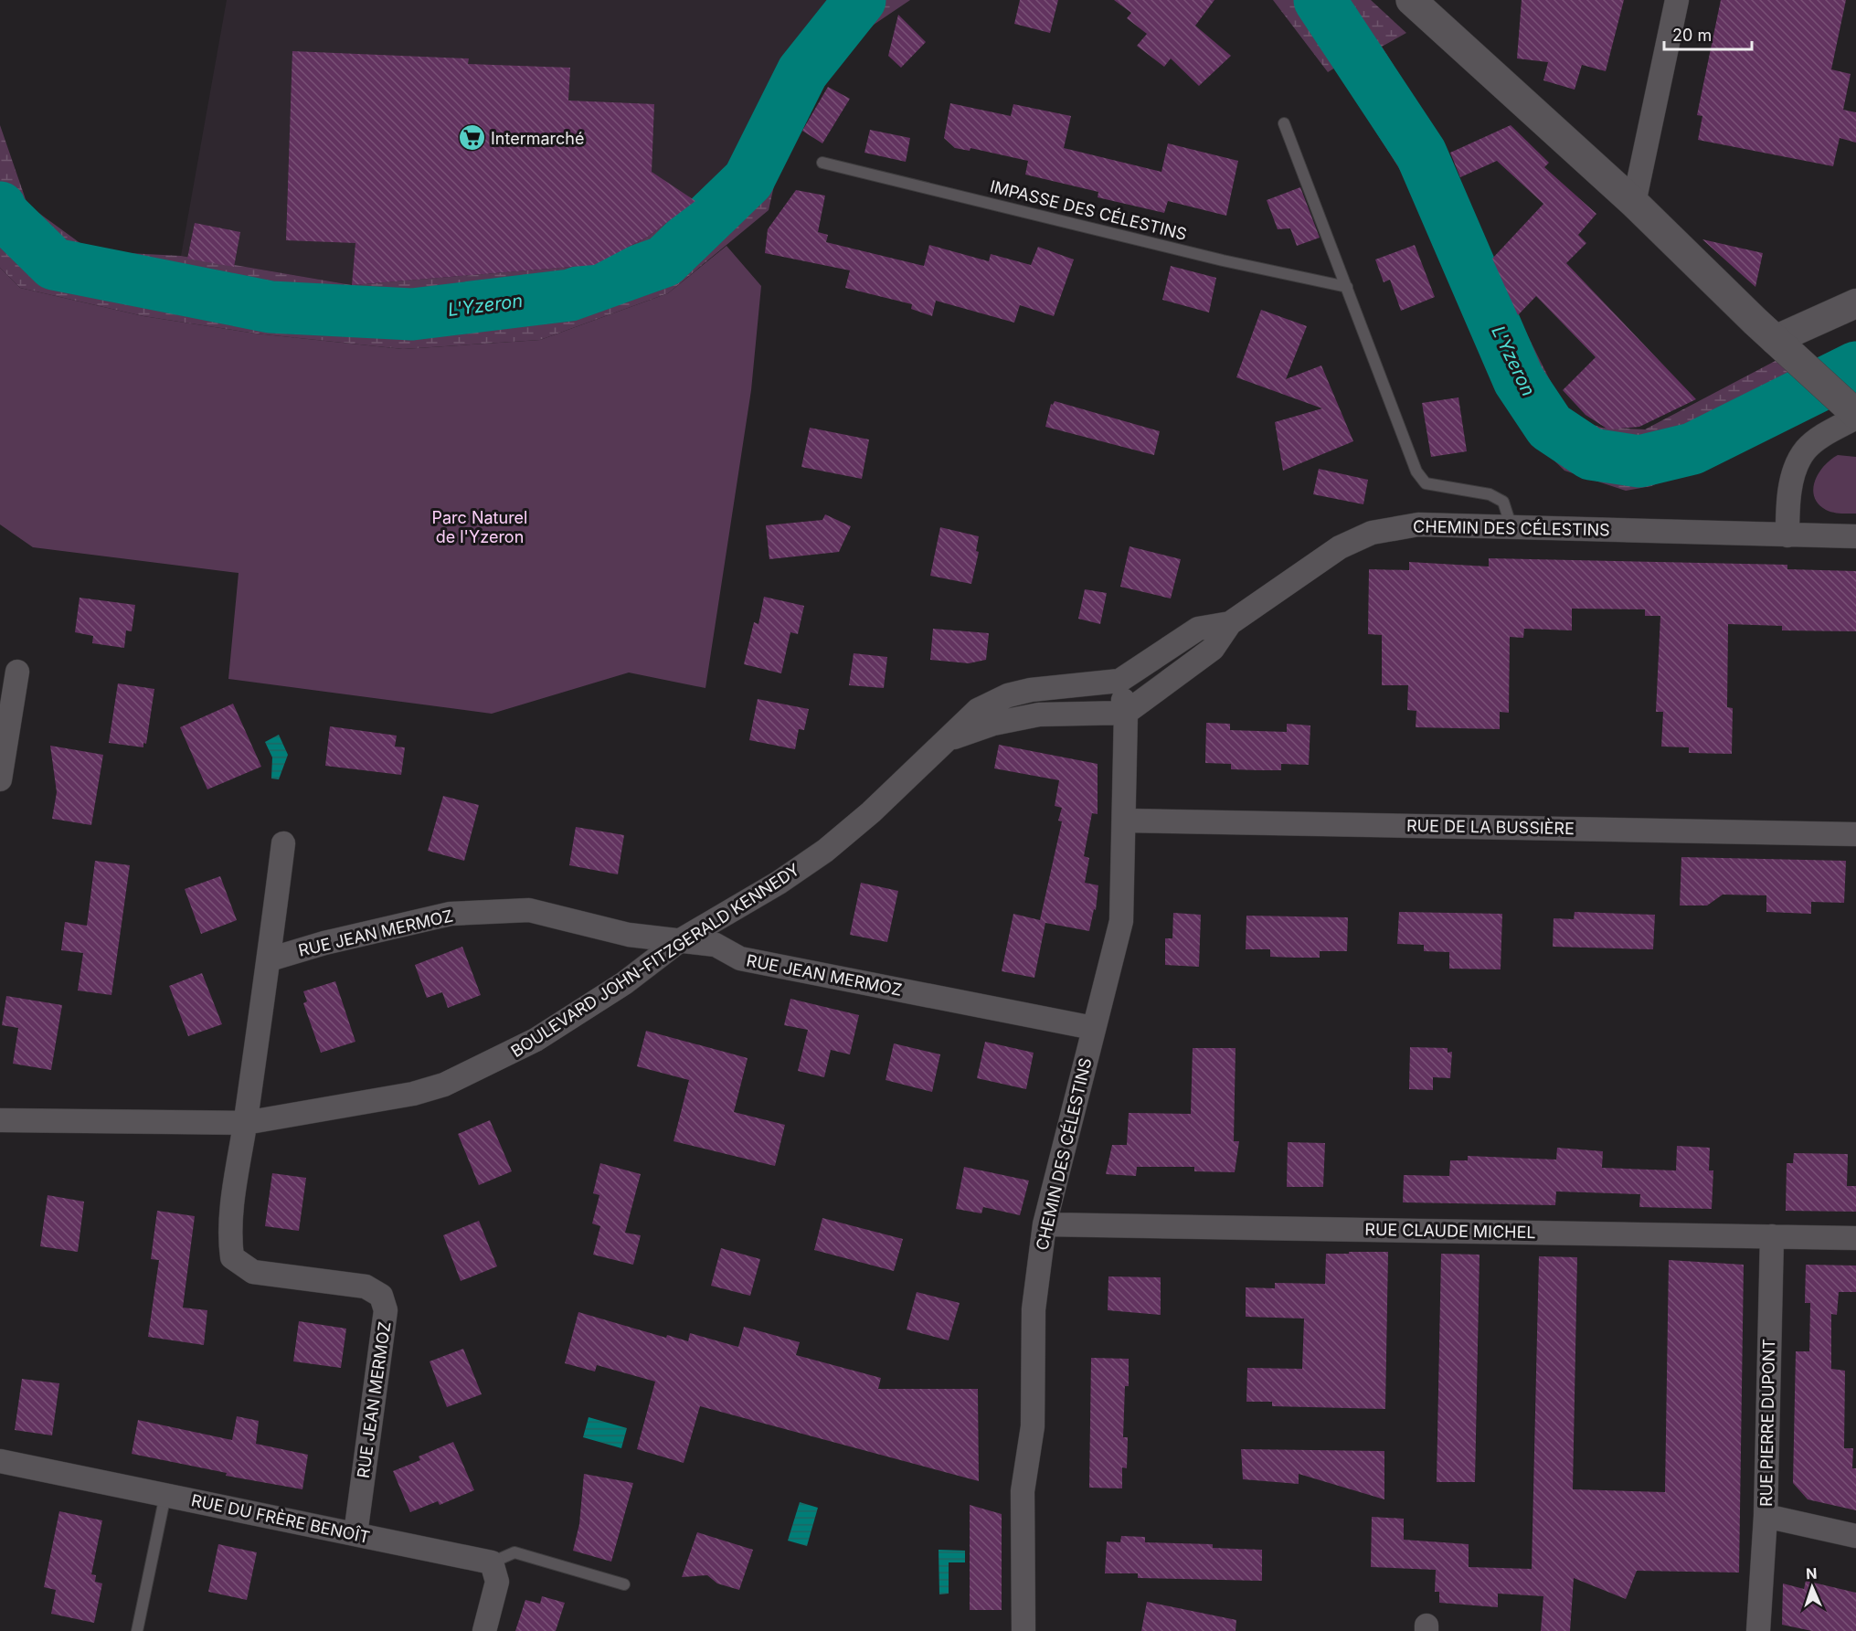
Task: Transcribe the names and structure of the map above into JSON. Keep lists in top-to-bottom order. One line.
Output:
{"streets":{"street":["CHEMIN DES CÉLESTINS","RUE DE LA BUSSIÈRE","RUE JEAN MERMOZ","BOULEVARD JOHN-FITZGERALD KENNEDY","RUE CLAUDE MICHEL","RUE PIERRE DUPONT","RUE DU FRÈRE BENOÎT"],"lane":["IMPASSE DES CÉLESTINS"]},"crossings":[["CHEMIN DES CÉLESTINS","RUE DE LA BUSSIÈRE"],["CHEMIN DES CÉLESTINS","RUE JEAN MERMOZ"],["CHEMIN DES CÉLESTINS","BOULEVARD JOHN-FITZGERALD KENNEDY"],["CHEMIN DES CÉLESTINS","RUE CLAUDE MICHEL"],["RUE JEAN MERMOZ","BOULEVARD JOHN-FITZGERALD KENNEDY"],["RUE JEAN MERMOZ","RUE DU FRÈRE BENOÎT"],["RUE CLAUDE MICHEL","RUE PIERRE DUPONT"]],"water":["L'Yzeron"],"parks":["Parc Naturel de l'Yzeron"],"places":{"supermarket":["Intermarché"]},"scale_bar":"20 m","north":"top"}
